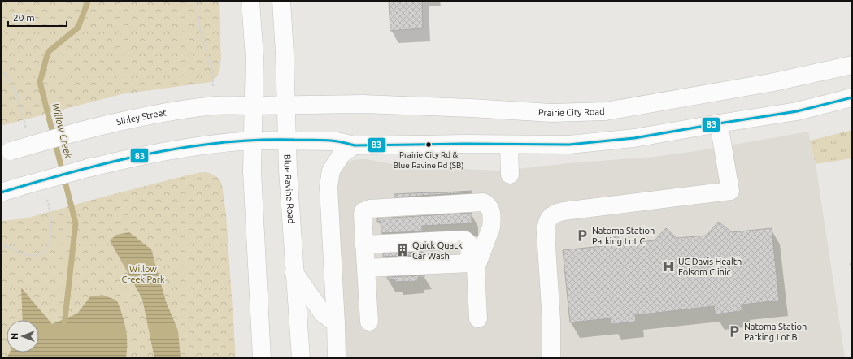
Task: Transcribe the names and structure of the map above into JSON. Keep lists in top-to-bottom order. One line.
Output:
{"streets":{"main road":["Prairie City Road","Sibley Street","Blue Ravine Road"]},"crossings":[["Prairie City Road","Sibley Street"],["Prairie City Road","Blue Ravine Road"],["Sibley Street","Blue Ravine Road"]],"water":["Willow Creek"],"parks":["Willow Creek Park"],"places":{"other":["Prairie City Rd & Blue Ravine Rd (SB)"],"parking":["Natoma Station Parking Lot C","Natoma Station Parking Lot B"],"building":["Quick Quack Car Wash"],"hospital":["UC Davis Health Folsom Clinic"]},"lines":["transit line 83"],"scale_bar":"20 m","north":"left"}
